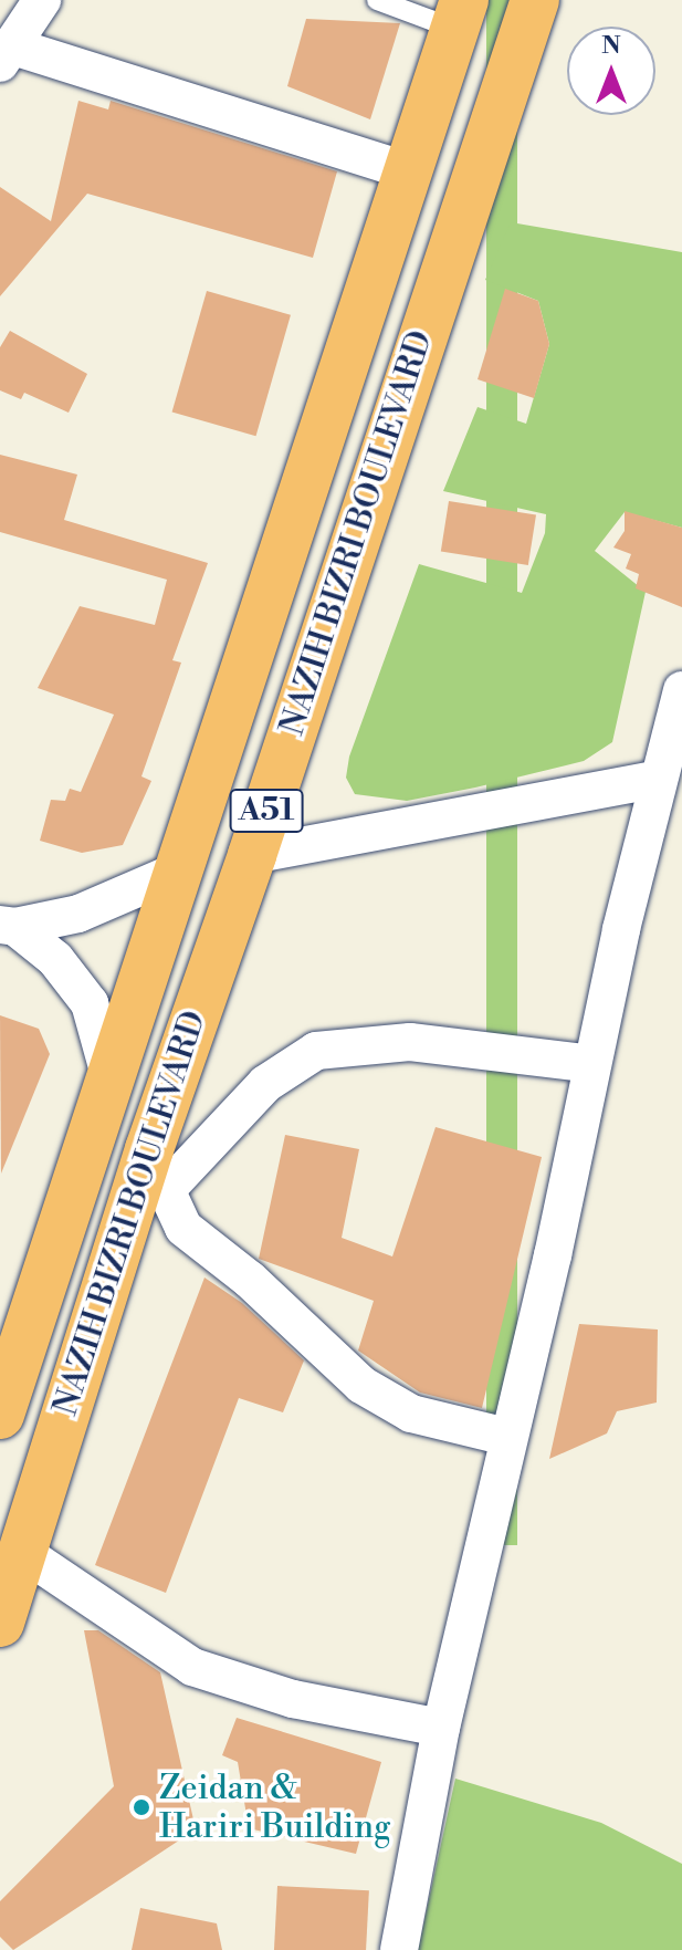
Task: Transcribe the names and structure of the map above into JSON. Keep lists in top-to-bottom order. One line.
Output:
{"streets":{"highway":["NAZIH BIZRI BOULEVARD","A51"]},"places":["Zeidan & Hariri Building"],"north":"top"}
